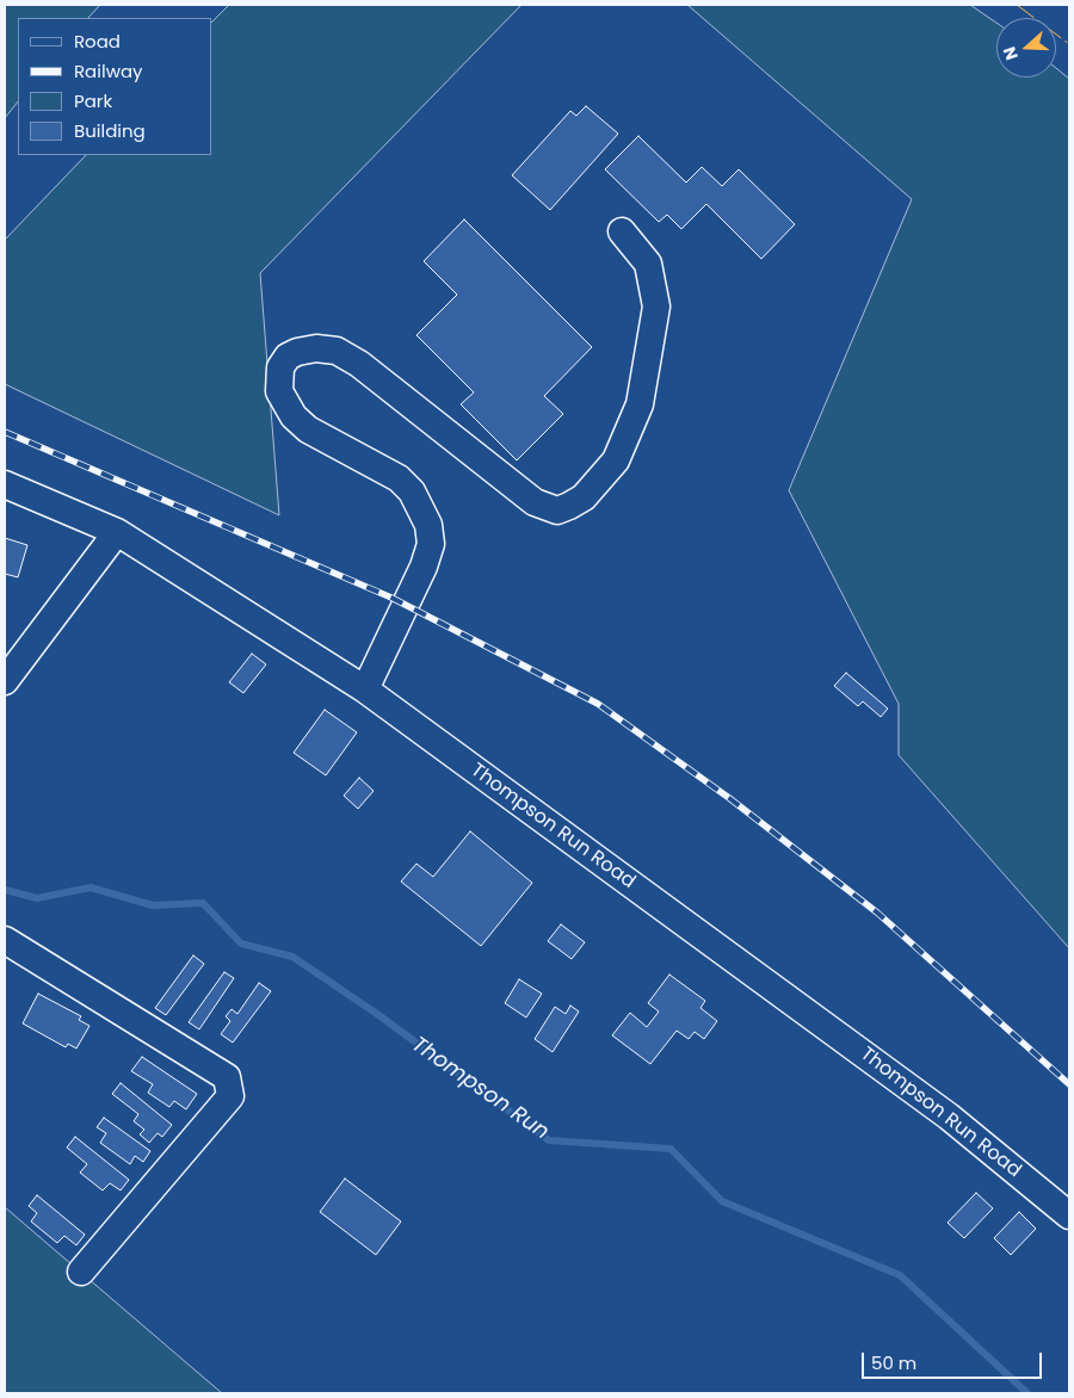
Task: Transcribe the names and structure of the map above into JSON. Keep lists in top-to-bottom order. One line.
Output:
{"streets":{"street":["Thompson Run Road"]},"water":["Thompson Run"],"legend":["Road","Railway","Park","Building"],"scale_bar":"50 m","north":"left"}
